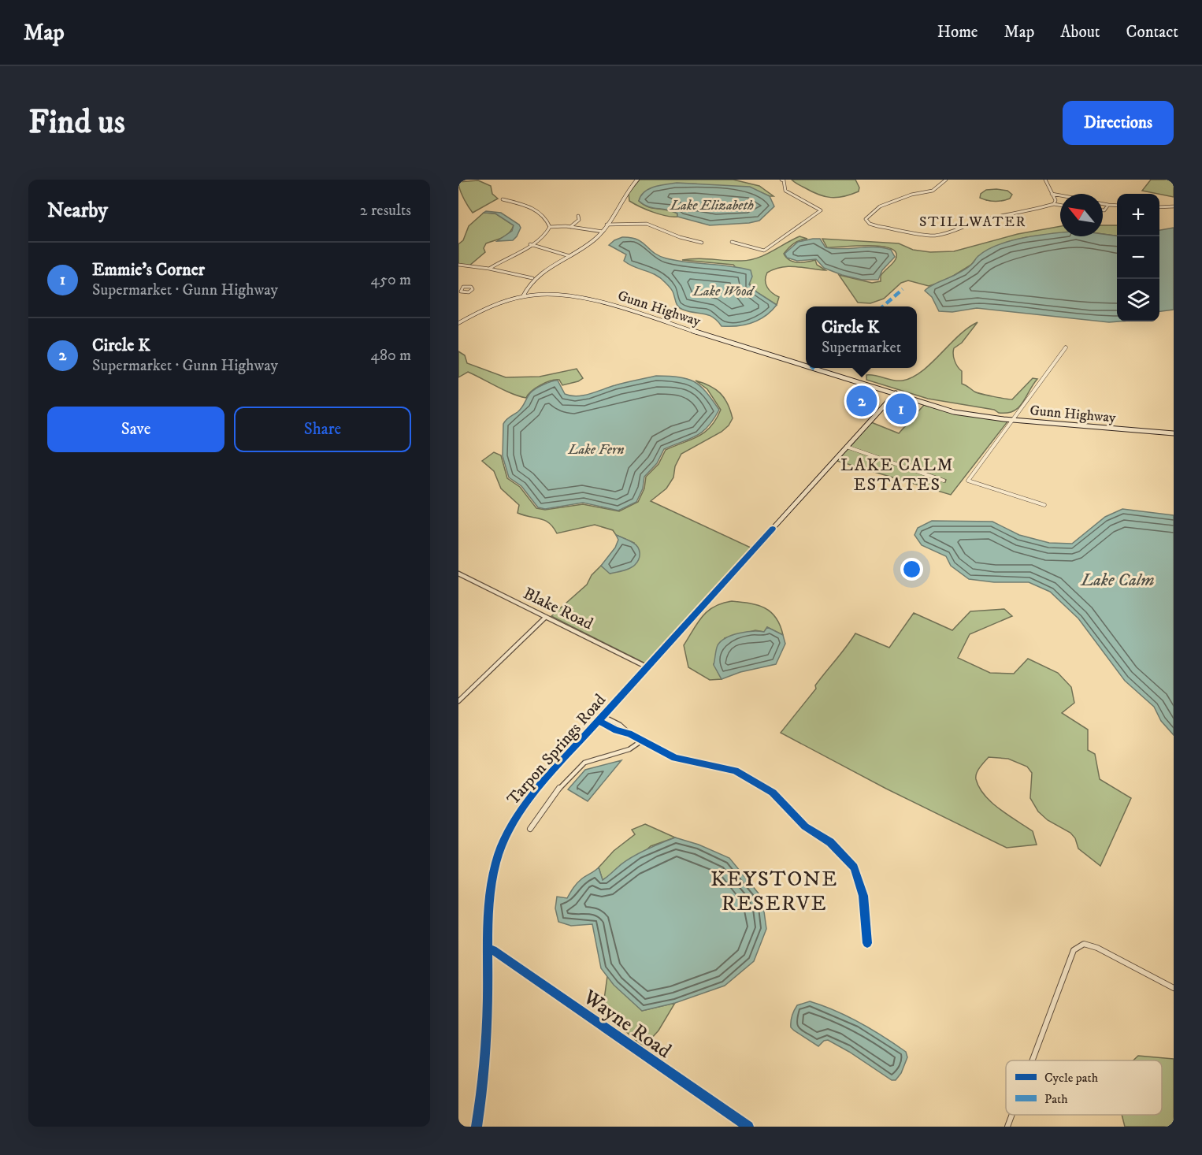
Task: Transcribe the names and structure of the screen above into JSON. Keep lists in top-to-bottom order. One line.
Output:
{"streets":{"main road":["Gunn Highway","Tarpon Springs Road"],"street":["Blake Road","Wayne Road"]},"crossings":[["Gunn Highway","Tarpon Springs Road"],["Blake Road","Tarpon Springs Road"],["Tarpon Springs Road","Wayne Road"]],"districts":["STILLWATER","LAKE CALM ESTATES","KEYSTONE RESERVE"],"water":["Lake Elizabeth","Lake Wood","Lake Fern","Lake Calm"],"legend":["Cycle path","Path"],"north":"top left","page":{"header":"Map","nav":["Home","Map","About","Contact"],"buttons":["Directions",["Save","Share"]],"title":"Find us","heading":["Nearby","2 results"],"map_buttons":["+","−"],"list":[{"mark":"1","name":"Emmie's Corner","note":"Supermarket · Gunn Highway","value":"450 m"},{"mark":"2","name":"Circle K","note":"Supermarket · Gunn Highway","value":"480 m"}],"popup":["Circle K","Supermarket"],"pins":["2","1"]}}
